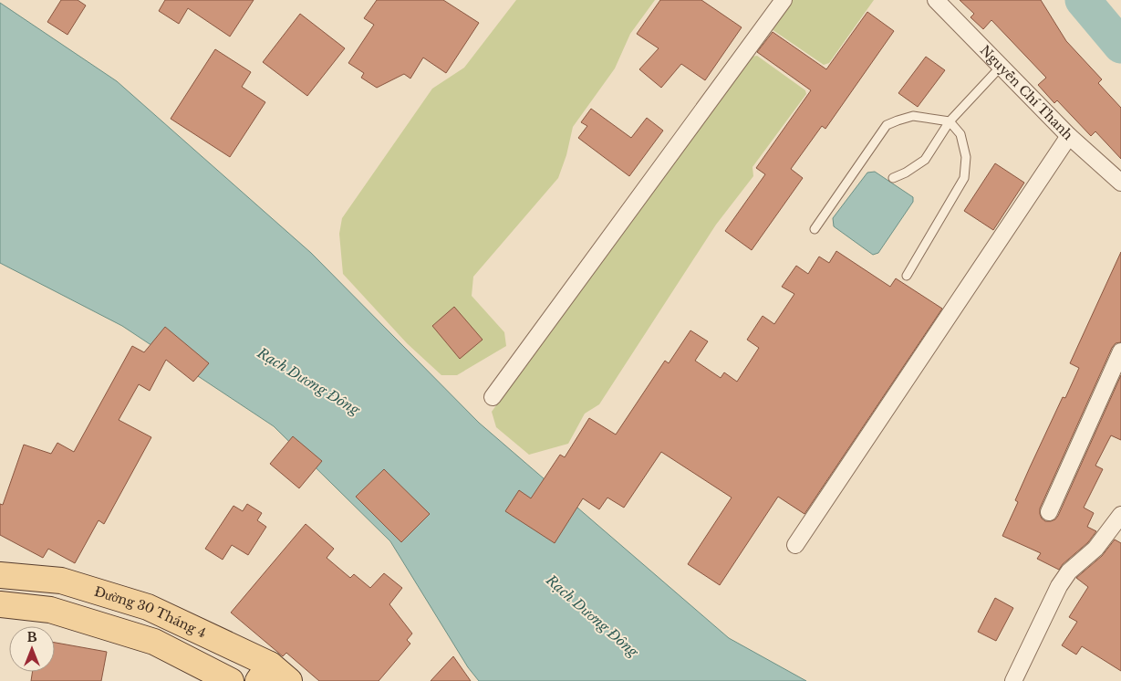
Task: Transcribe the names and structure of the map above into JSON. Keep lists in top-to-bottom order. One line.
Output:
{"streets":{"main road":["Đường 30 Tháng 4"],"street":["Nguyễn Chí Thanh"]},"water":["Rạch Dương Đông"],"north":"top"}
